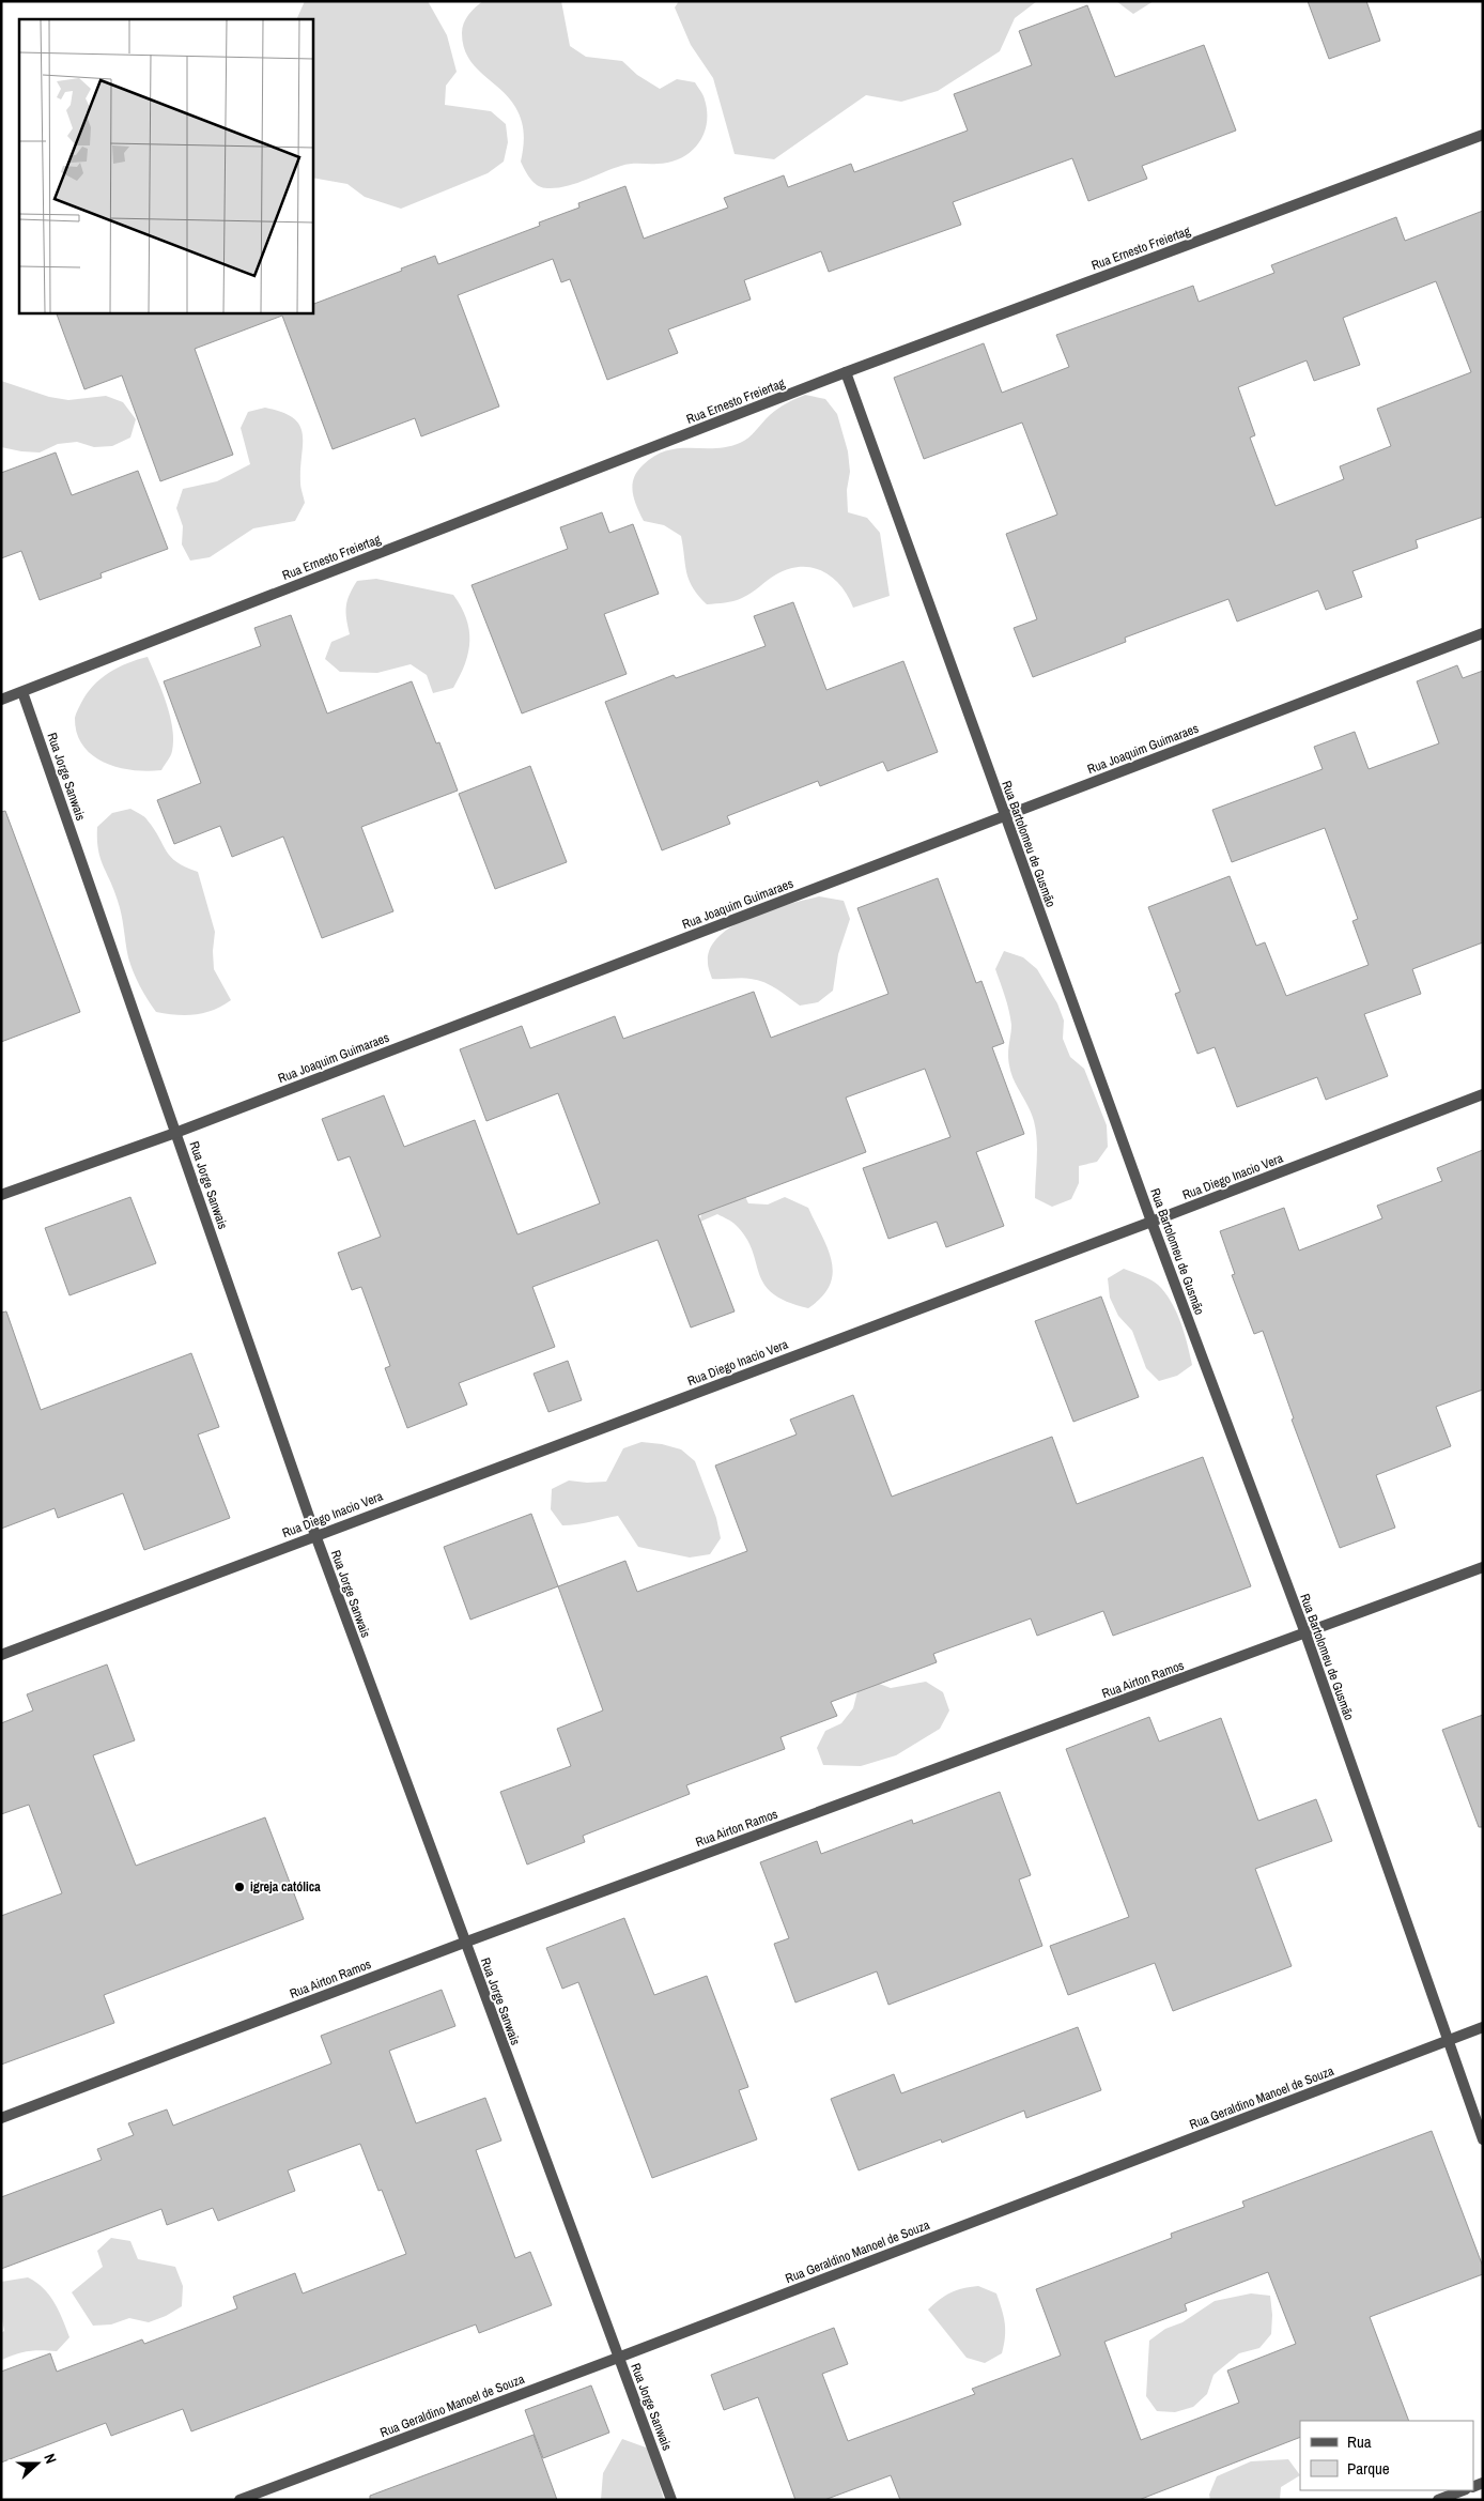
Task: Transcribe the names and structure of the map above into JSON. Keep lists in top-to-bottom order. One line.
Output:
{"streets":{"street":["Rua Ernesto Freiertag","Rua Joaquim Guimaraes","Rua Jorge Sanwais","Rua Bartolomeu de Gusmão","Rua Diego Inacio Vera","Rua Airton Ramos","Rua Geraldino Manoel de Souza"]},"crossings":[["Rua Ernesto Freiertag","Rua Jorge Sanwais"],["Rua Ernesto Freiertag","Rua Bartolomeu de Gusmão"],["Rua Joaquim Guimaraes","Rua Jorge Sanwais"],["Rua Joaquim Guimaraes","Rua Bartolomeu de Gusmão"],["Rua Jorge Sanwais","Rua Diego Inacio Vera"],["Rua Jorge Sanwais","Rua Airton Ramos"],["Rua Jorge Sanwais","Rua Geraldino Manoel de Souza"],["Rua Bartolomeu de Gusmão","Rua Diego Inacio Vera"],["Rua Bartolomeu de Gusmão","Rua Airton Ramos"],["Rua Bartolomeu de Gusmão","Rua Geraldino Manoel de Souza"]],"places":["igreja católica"],"legend":["Rua","Parque"],"north":"right"}
